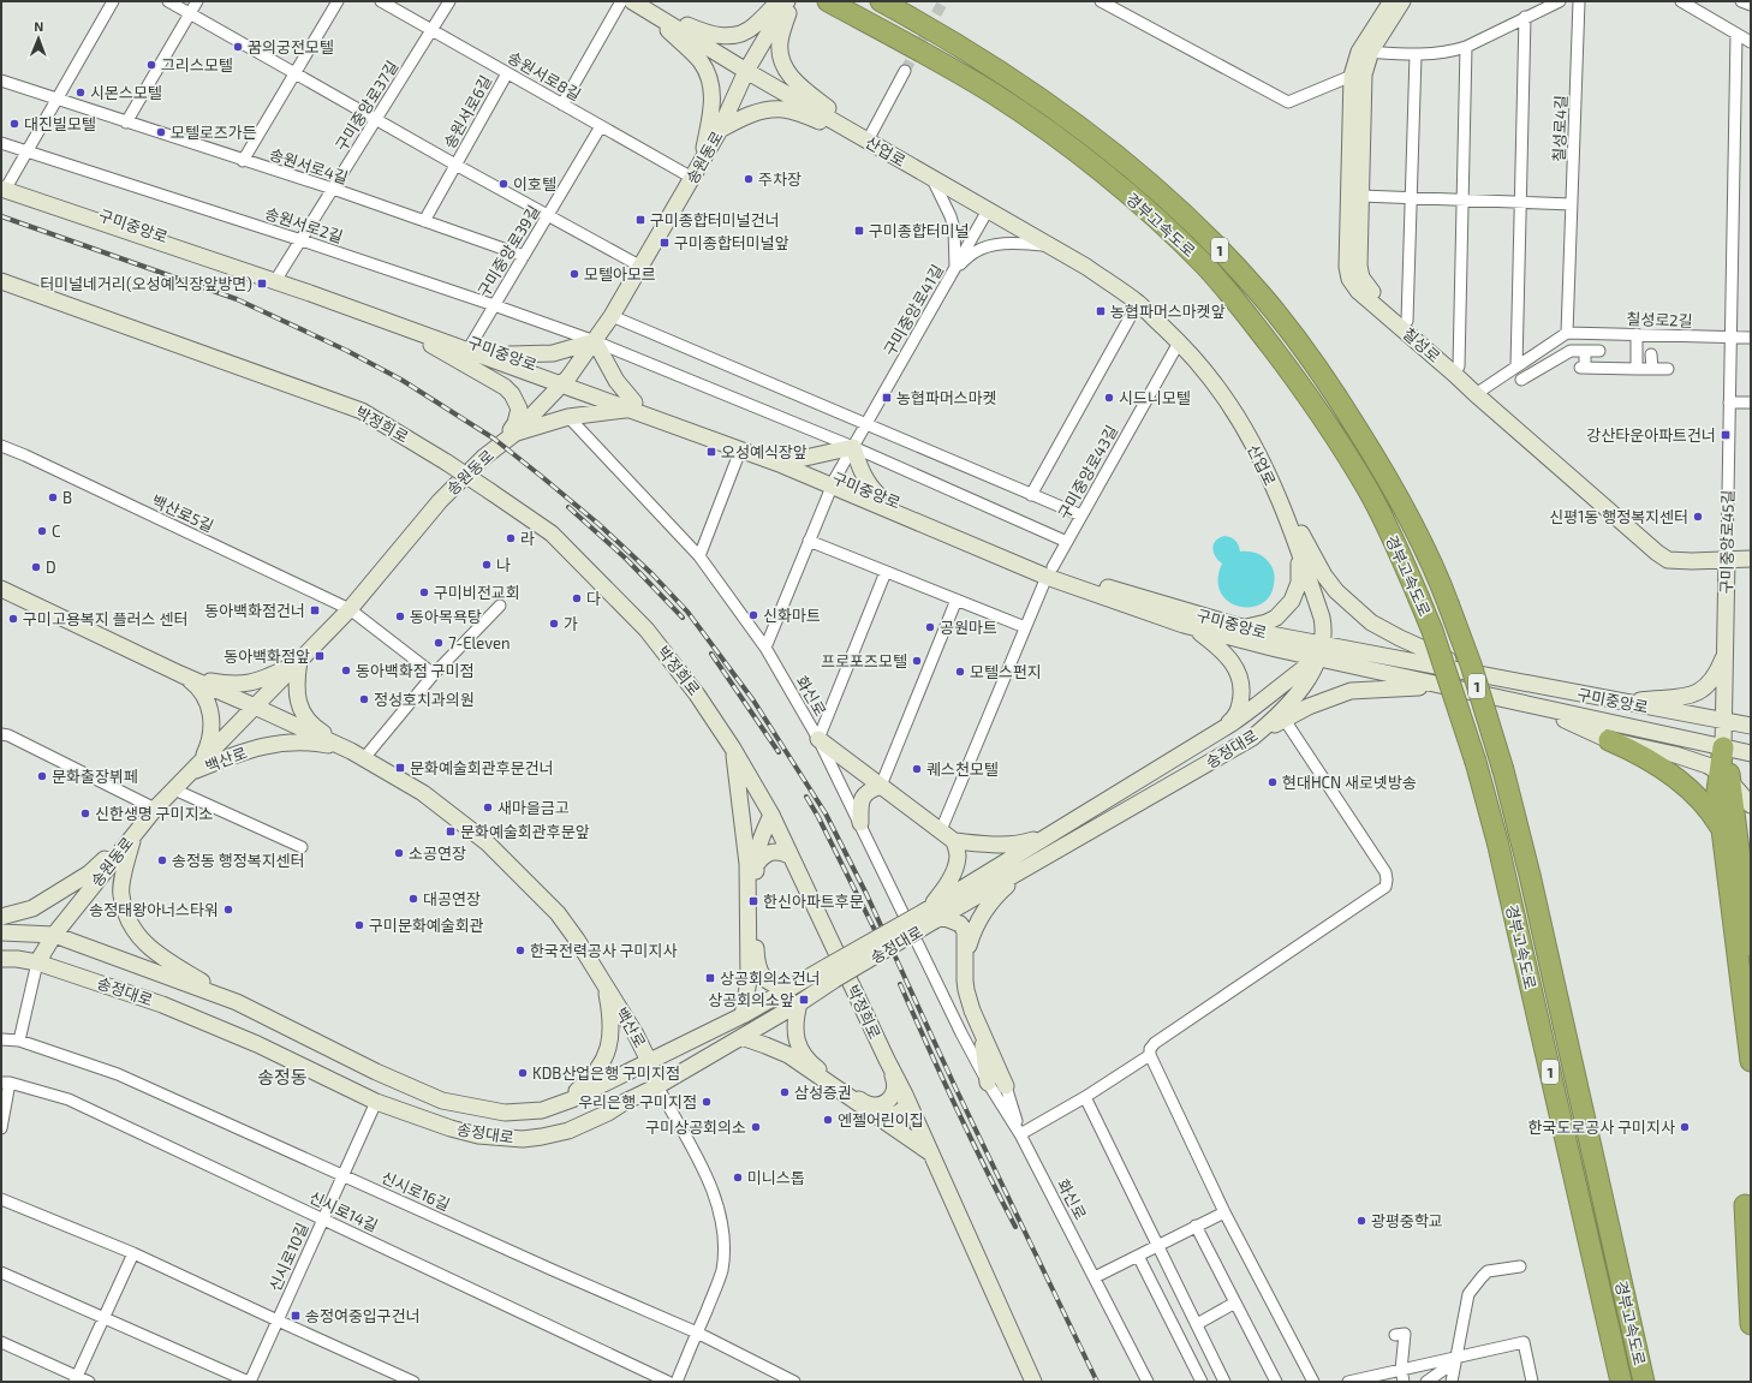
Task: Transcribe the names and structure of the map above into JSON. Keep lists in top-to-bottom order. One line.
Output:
{"streets":{"highway":["경부고속도로","1"],"street":["송원서로8길","구미중앙로37길","송원서로6길","칠성로4길","산업로","송원동로","송원서로4길","송원서로2길","구미중앙로","구미중앙로39길","구미중앙로41길","칠성로2길","칠성로","박정희로","구미중앙로43길","백산로5길","구미중앙로45길","화신로","송정대로","백산로","신시로16길","신시로14길","신시로10길"]},"crossings":[["송원서로8길","구미중앙로37길"],["송원서로8길","송원서로6길"],["송원서로8길","송원동로"],["송원서로8길","구미중앙로39길"],["구미중앙로37길","송원서로6길"],["구미중앙로37길","송원서로4길"],["구미중앙로37길","송원서로2길"],["구미중앙로37길","구미중앙로"],["송원서로6길","송원동로"],["송원서로6길","송원서로4길"],["송원서로6길","구미중앙로39길"],["산업로","송원동로"],["산업로","구미중앙로"],["산업로","구미중앙로41길"],["산업로","구미중앙로43길"],["산업로","송정대로"],["송원동로","송원서로2길"],["송원동로","구미중앙로"],["송원동로","백산로5길"],["송원동로","송정대로"],["송원동로","백산로"],["송원서로4길","구미중앙로39길"],["송원서로2길","구미중앙로39길"],["구미중앙로","구미중앙로39길"],["구미중앙로","구미중앙로41길"],["구미중앙로","구미중앙로43길"],["구미중앙로","구미중앙로45길"],["구미중앙로","송정대로"],["구미중앙로41길","화신로"],["칠성로2길","구미중앙로45길"],["칠성로","구미중앙로45길"],["송정대로","백산로"],["송정대로","신시로10길"],["백산로","신시로16길"],["신시로16길","신시로10길"],["신시로14길","신시로10길"]],"districts":["송정동"],"places":{"other":["꿈의궁전모텔","그리스모텔","시몬스모텔","대진빌모텔","모텔로즈가든","주차장","이호텔","모텔아모르","시드니모텔","B","신평1동 행정복지센터","C","라","나","D","구미비전교회","다","신화마트","동아목욕탕","구미고용복지 플러스 센터","가","공원마트","7-Eleven","프로포즈모텔","동아백화점 구미점","모텔스펀지","정성호치과의원","퀘스천모텔","문화출장뷔페","현대HCN 새로넷방송","새마을금고","신한생명 구미지소","소공연장","송정동 행정복지센터","대공연장","송정태왕아너스타워","구미문화예술회관","한국전력공사 구미지사","KDB산업은행 구미지점","삼성증권","우리은행 구미지점","엔젤어린이집","구미상공회의소","한국도로공사 구미지사","미니스톱","광평중학교"],"transit":["구미종합터미널건너","구미종합터미널","구미종합터미널앞","터미널네거리(오성예식장앞방면)","농협파머스마켓앞","농협파머스마켓","강산타운아파트건너","오성예식장앞","동아백화점건너","동아백화점앞","문화예술회관후문건너","문화예술회관후문앞","한신아파트후문","상공회의소건너","상공회의소앞","송정여중입구건너"]},"north":"top"}
